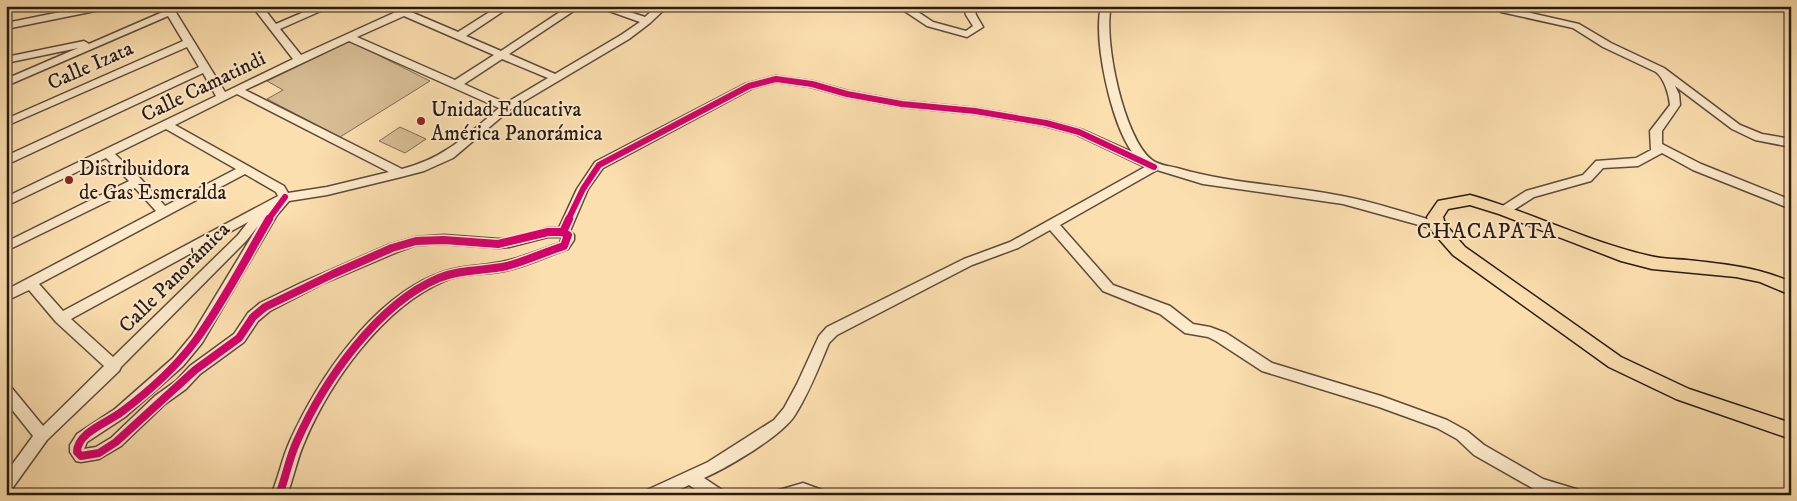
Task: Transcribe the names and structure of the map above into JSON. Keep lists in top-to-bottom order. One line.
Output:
{"streets":{"street":["Calle Izata","Calle Camatindi","Calle Panorámica"]},"districts":["CHACAPATA"],"places":["Unidad Educativa América Panorámica","Distribuidora de Gas Esmeralda"]}
